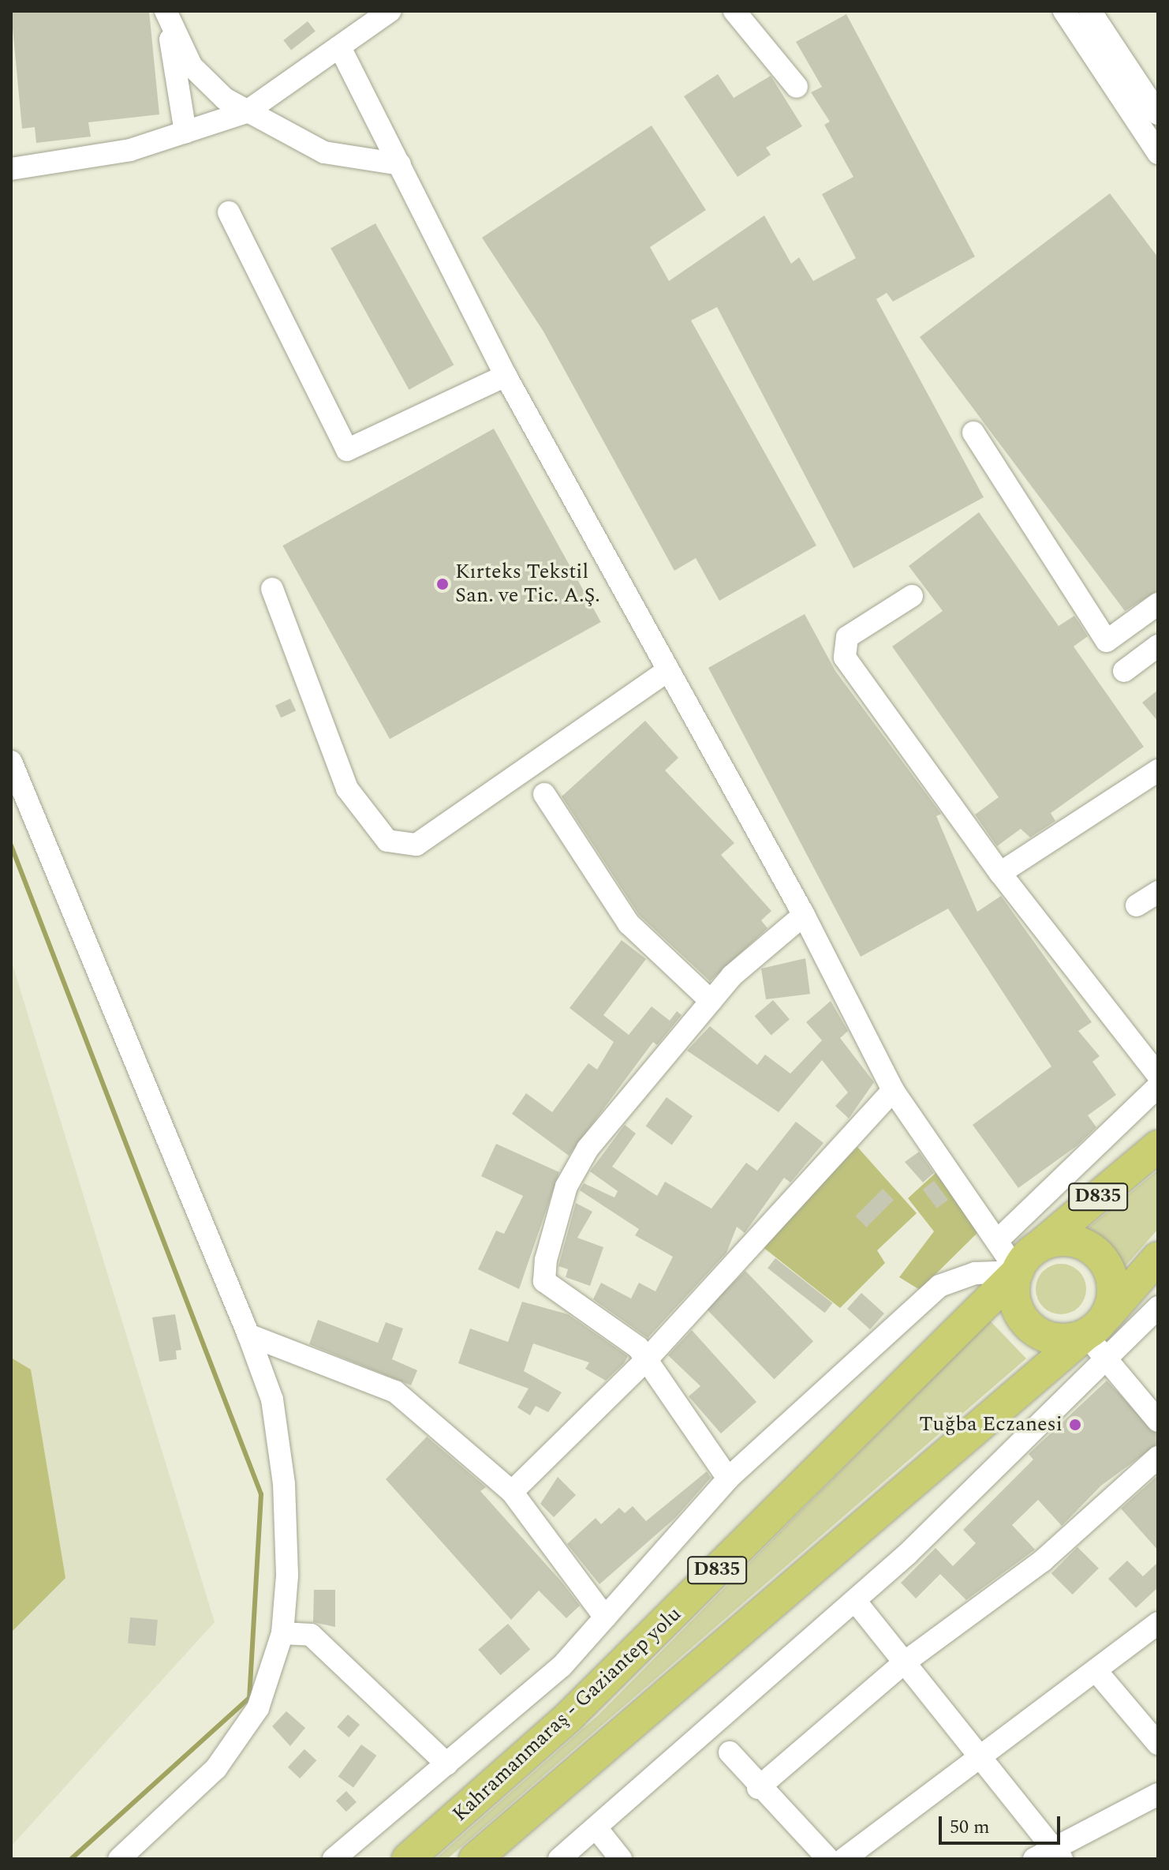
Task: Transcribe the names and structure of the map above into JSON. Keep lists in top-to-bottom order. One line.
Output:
{"streets":{"highway":["D835","Kahramanmaraş - Gaziantep yolu"]},"crossings":[["D835","Kahramanmaraş - Gaziantep yolu"]],"places":["Kırteks Tekstil San. ve Tic. A.Ş.","Tuğba Eczanesi"],"scale_bar":"50 m"}
